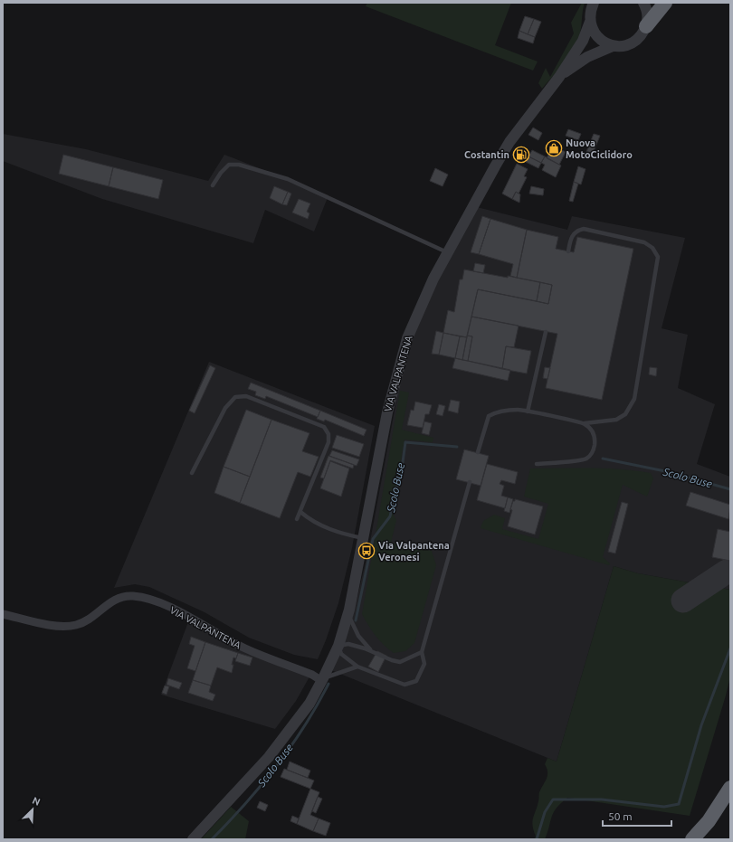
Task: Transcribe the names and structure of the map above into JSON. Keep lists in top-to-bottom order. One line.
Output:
{"streets":{"street":["VIA VALPANTENA"]},"water":["Scolo Buse"],"places":{"shop":["Nuova MotoCiclidoro"],"fuel station":["Costantin"],"bus stop":["Via Valpantena Veronesi"]},"scale_bar":"50 m","north":"top right"}
